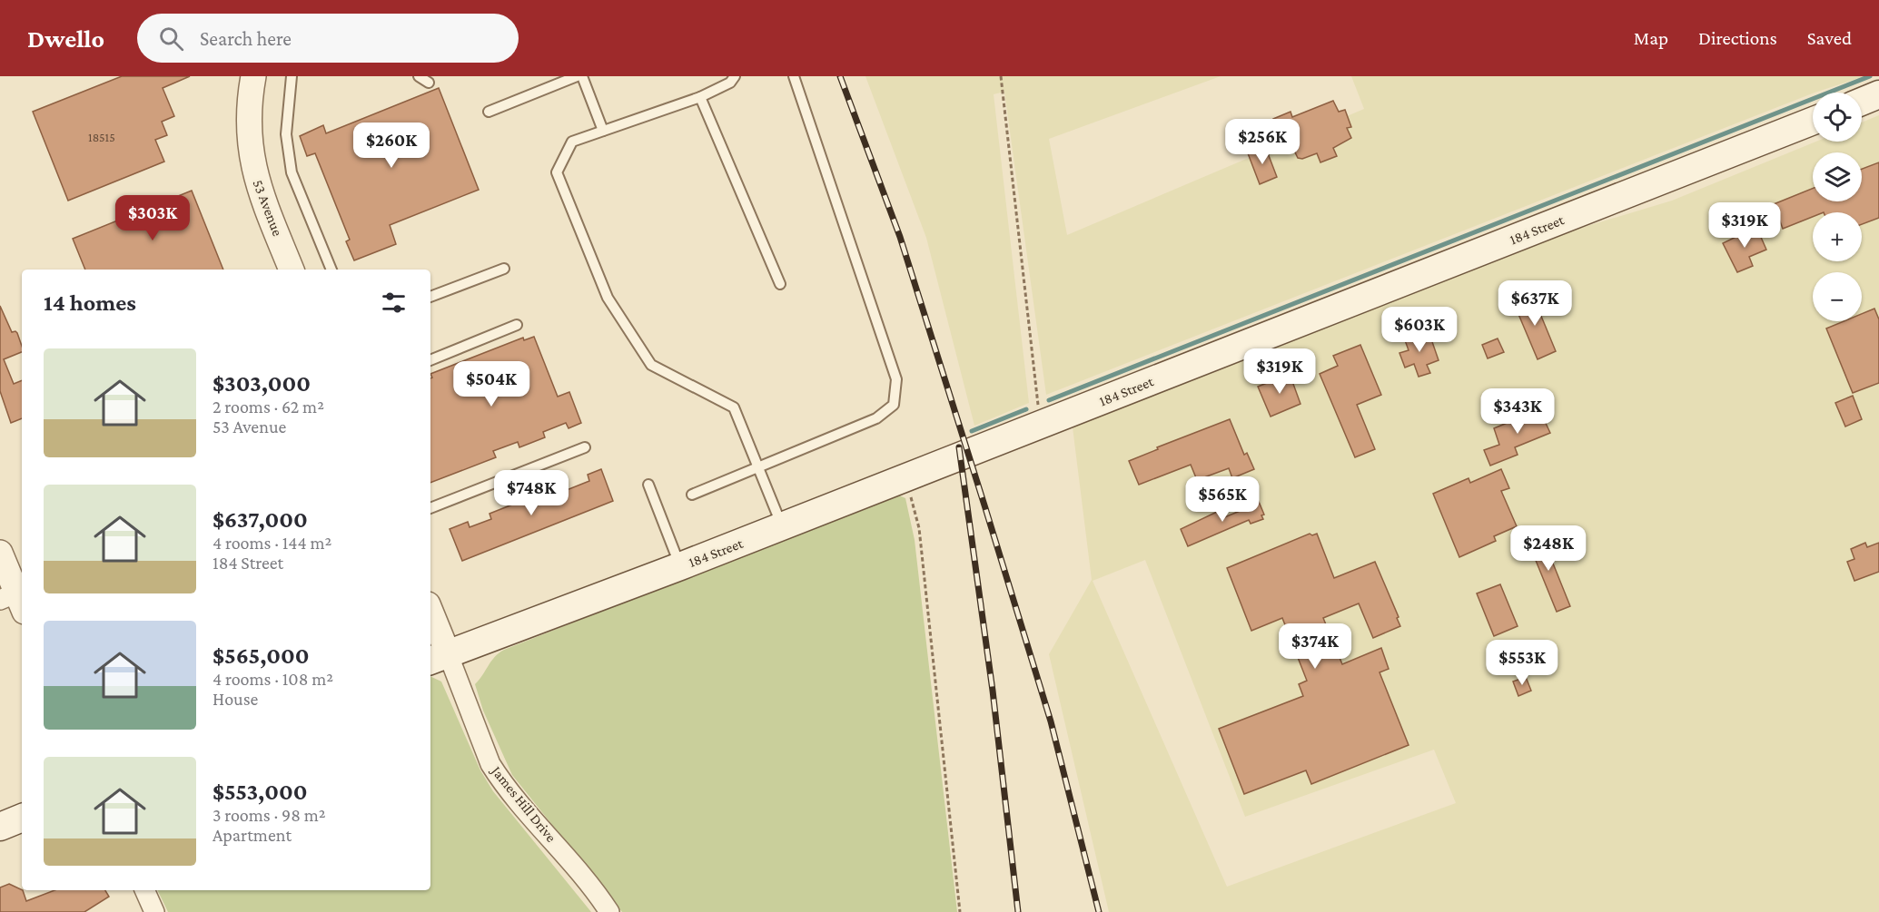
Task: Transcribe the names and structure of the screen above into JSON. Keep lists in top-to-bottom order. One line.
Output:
{"streets":{"main road":["184 Street"],"street":["53 Avenue","James Hill Drive"]},"crossings":[["184 Street","James Hill Drive"]],"house_numbers":["18515"],"page":{"header":"Dwello","search":"Search here","nav":["Map","Directions","Saved"],"map_buttons":["+","−"],"price":["$256K","$260K","$303K","$319K","$637K","$603K","$319K","$504K","$343K","$748K","$565K","$248K","$374K","$553K"],"heading":"14 homes","list":[{"name":"$303,000","note":"2 rooms · 62 m² · 53 Avenue"},{"name":"$637,000","note":"4 rooms · 144 m² · 184 Street"},{"name":"$565,000","note":"4 rooms · 108 m² · House"},{"name":"$553,000","note":"3 rooms · 98 m² · Apartment"}]}}
